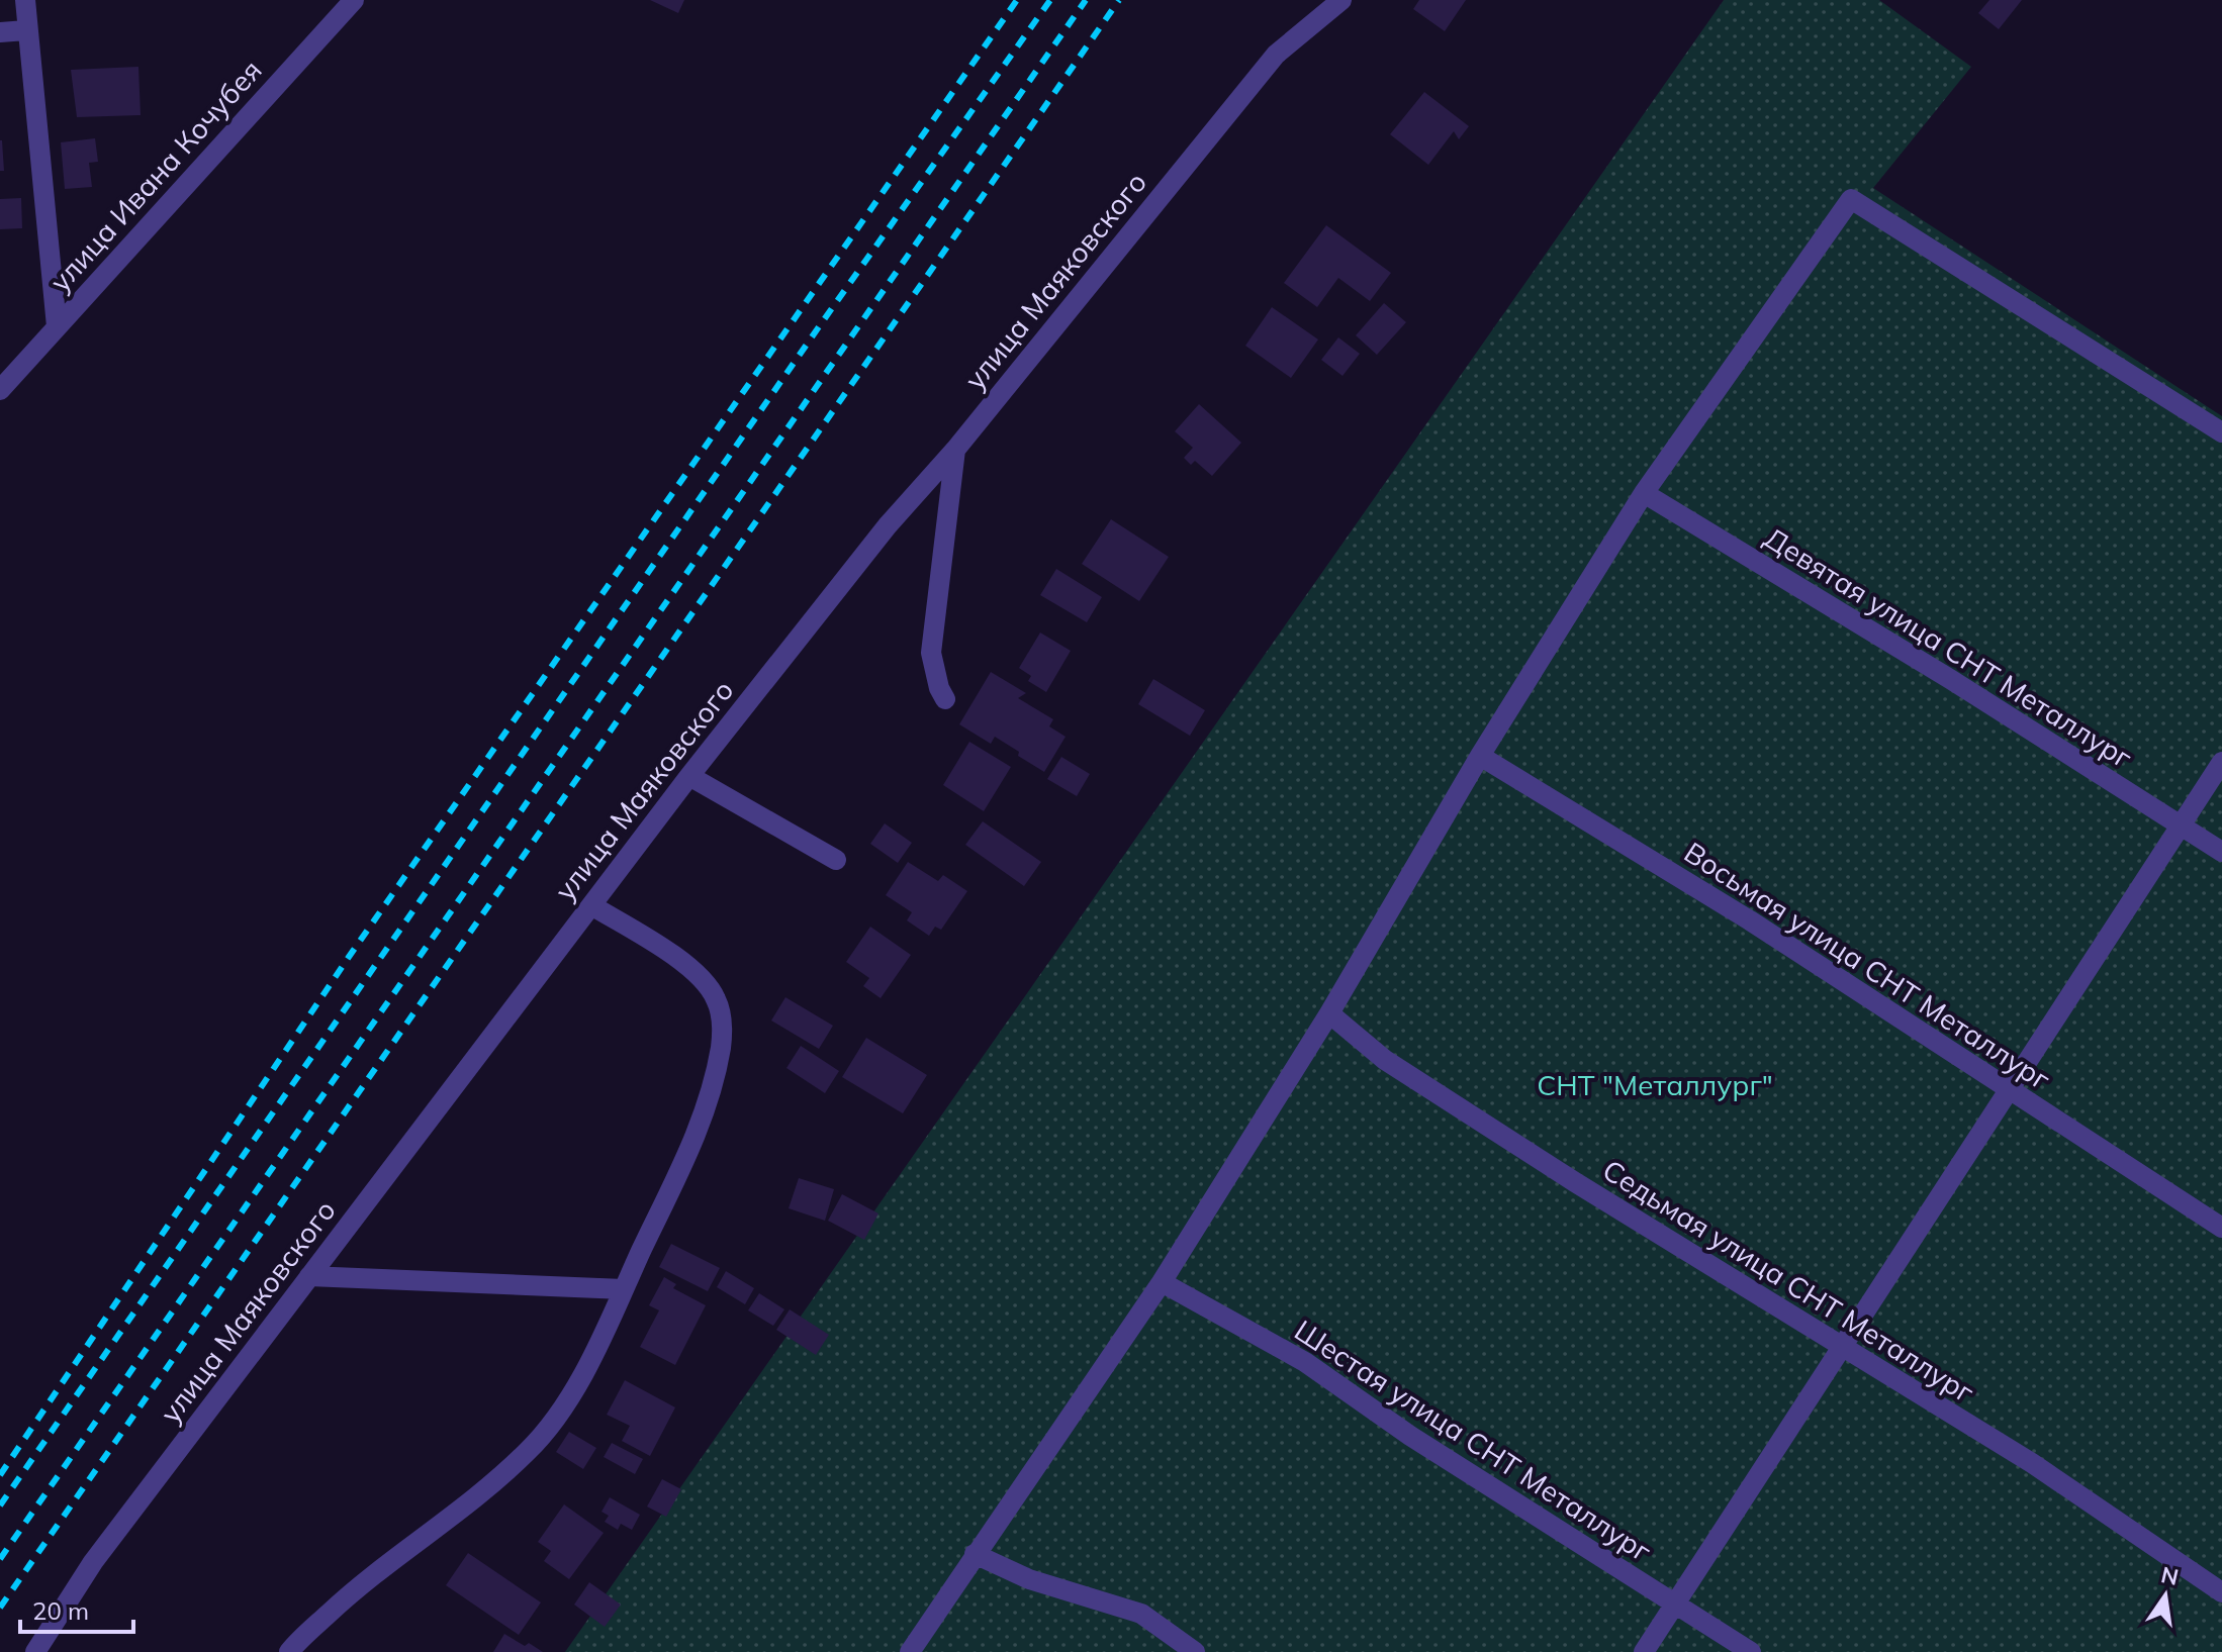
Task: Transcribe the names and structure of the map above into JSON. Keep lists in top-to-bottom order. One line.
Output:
{"streets":{"street":["улица Ивана Кочубея","улица Маяковского","Девятая улица СНТ Металлург","Восьмая улица СНТ Металлург","Седьмая улица СНТ Металлург","Шестая улица СНТ Металлург"]},"parks":["СНТ \"Металлург\""],"scale_bar":"20 m","north":"top"}
